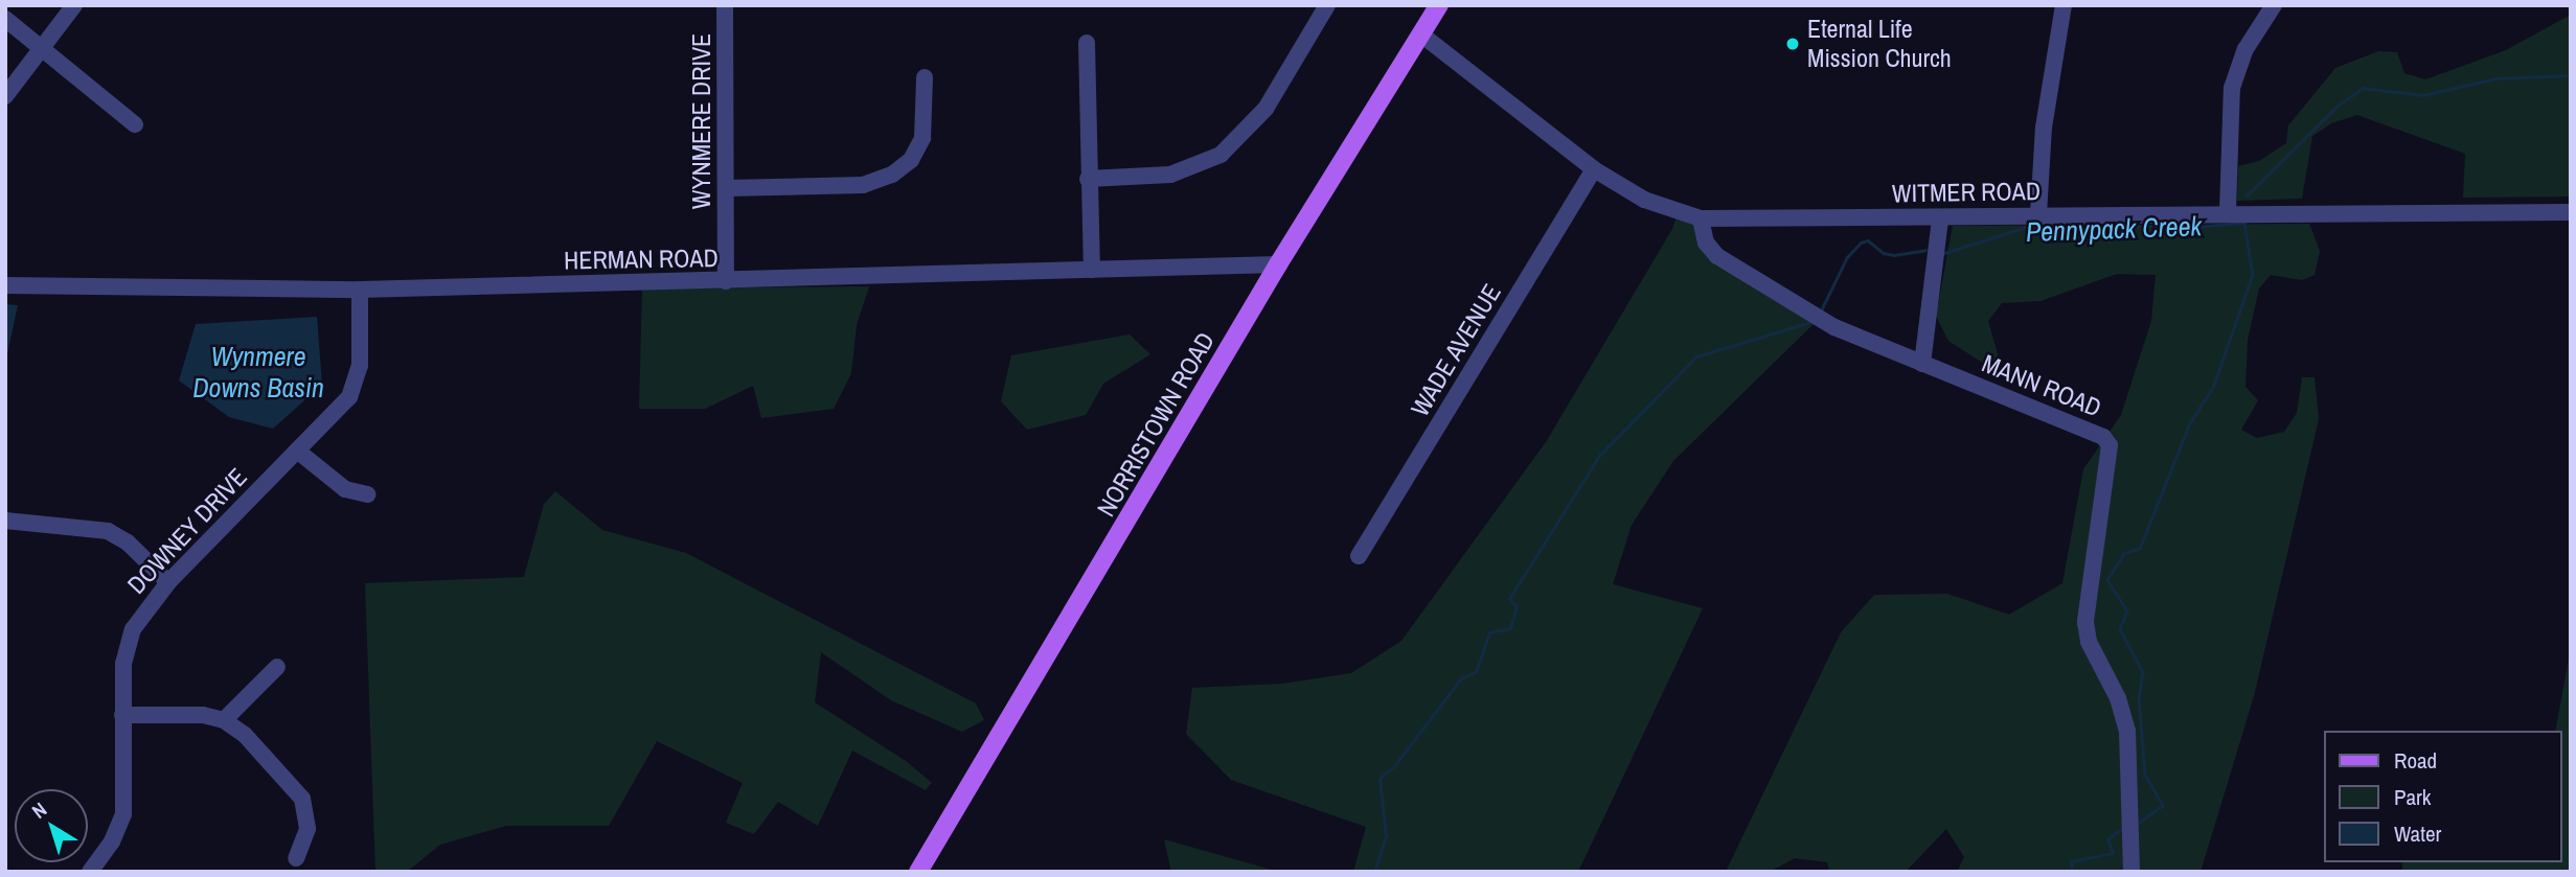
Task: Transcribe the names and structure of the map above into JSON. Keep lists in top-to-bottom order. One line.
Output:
{"streets":{"main road":["NORRISTOWN ROAD"],"street":["WYNMERE DRIVE","WITMER ROAD","HERMAN ROAD","WADE AVENUE","MANN ROAD","DOWNEY DRIVE"]},"crossings":[["WYNMERE DRIVE","HERMAN ROAD"],["WITMER ROAD","WADE AVENUE"],["WITMER ROAD","MANN ROAD"],["WITMER ROAD","NORRISTOWN ROAD"],["HERMAN ROAD","NORRISTOWN ROAD"],["HERMAN ROAD","DOWNEY DRIVE"]],"water":["Pennypack Creek","Wynmere Downs Basin"],"places":["Eternal Life Mission Church"],"legend":["Road","Park","Water"],"north":"top left"}
